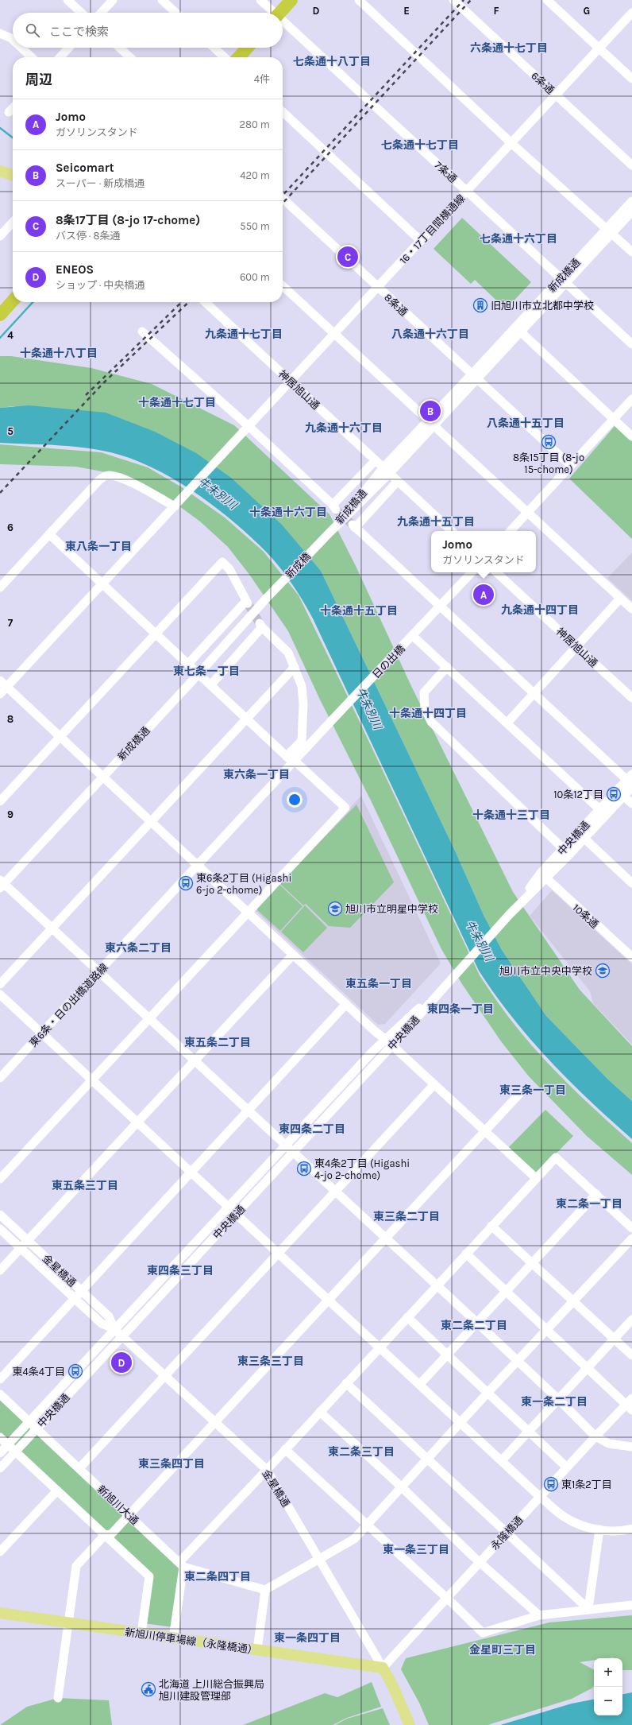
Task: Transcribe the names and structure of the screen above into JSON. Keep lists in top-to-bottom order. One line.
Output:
{"streets":{"main road":["新旭川停車場線（永隆橋通）"],"street":["6条通","7条通","16・17丁目間横通線","新成橋通","8条通","神居旭山通","新成橋","日の出橋","中央橋通","10条通","東6条・日の出橋道路線","金星橋通","新旭川大通","永隆橋通"]},"crossings":[["6条通","16・17丁目間横通線"],["7条通","16・17丁目間横通線"],["7条通","新成橋通"],["16・17丁目間横通線","8条通"],["16・17丁目間横通線","神居旭山通"],["新成橋通","8条通"],["新成橋通","神居旭山通"],["新成橋通","新成橋"],["日の出橋","東6条・日の出橋道路線"],["中央橋通","10条通"],["中央橋通","金星橋通"],["中央橋通","新旭川大通"],["金星橋通","永隆橋通"],["金星橋通","新旭川停車場線（永隆橋通）"],["永隆橋通","新旭川停車場線（永隆橋通）"]],"districts":["六条通十七丁目","七条通十八丁目","七条通十七丁目","七条通十六丁目","九条通十七丁目","八条通十六丁目","十条通十八丁目","十条通十七丁目","八条通十五丁目","九条通十六丁目","十条通十六丁目","九条通十五丁目","東八条一丁目","九条通十四丁目","十条通十五丁目","東七条一丁目","十条通十四丁目","東六条一丁目","十条通十三丁目","東六条二丁目","東五条一丁目","東四条一丁目","東五条二丁目","東三条一丁目","東四条二丁目","東五条三丁目","東二条一丁目","東三条二丁目","東四条三丁目","東二条二丁目","東三条三丁目","東一条二丁目","東二条三丁目","東三条四丁目","東一条三丁目","東二条四丁目","東一条四丁目","金星町三丁目"],"water":["牛朱別川"],"places":{"building":["旧旭川市立北都中学校"],"bus stop":["8条15丁目 (8-jo 15-chome)","10条12丁目","東6条2丁目 (Higashi 6-jo 2-chome)","東4条2丁目 (Higashi 4-jo 2-chome)","東4条4丁目","東1条2丁目"],"school or university":["旭川市立明星中学校","旭川市立中央中学校"],"public building":["北海道 上川総合振興局 旭川建設管理部"]},"page":{"search":"ここで検索","heading":["周辺","4件"],"list":[{"mark":"A","name":"Jomo","note":"ガソリンスタンド","value":"280 m"},{"mark":"B","name":"Seicomart","note":"スーパー · 新成橋通","value":"420 m"},{"mark":"C","name":"8条17丁目 (8-jo 17-chome)","note":"バス停 · 8条通","value":"550 m"},{"mark":"D","name":"ENEOS","note":"ショップ · 中央橋通","value":"600 m"}],"pins":["C","B","A","D"],"popup":["Jomo","ガソリンスタンド"],"map_buttons":["+","−"]},"grid":{"columns":["D","E","F","G"],"rows":["4","5","6","7","8","9"]}}
